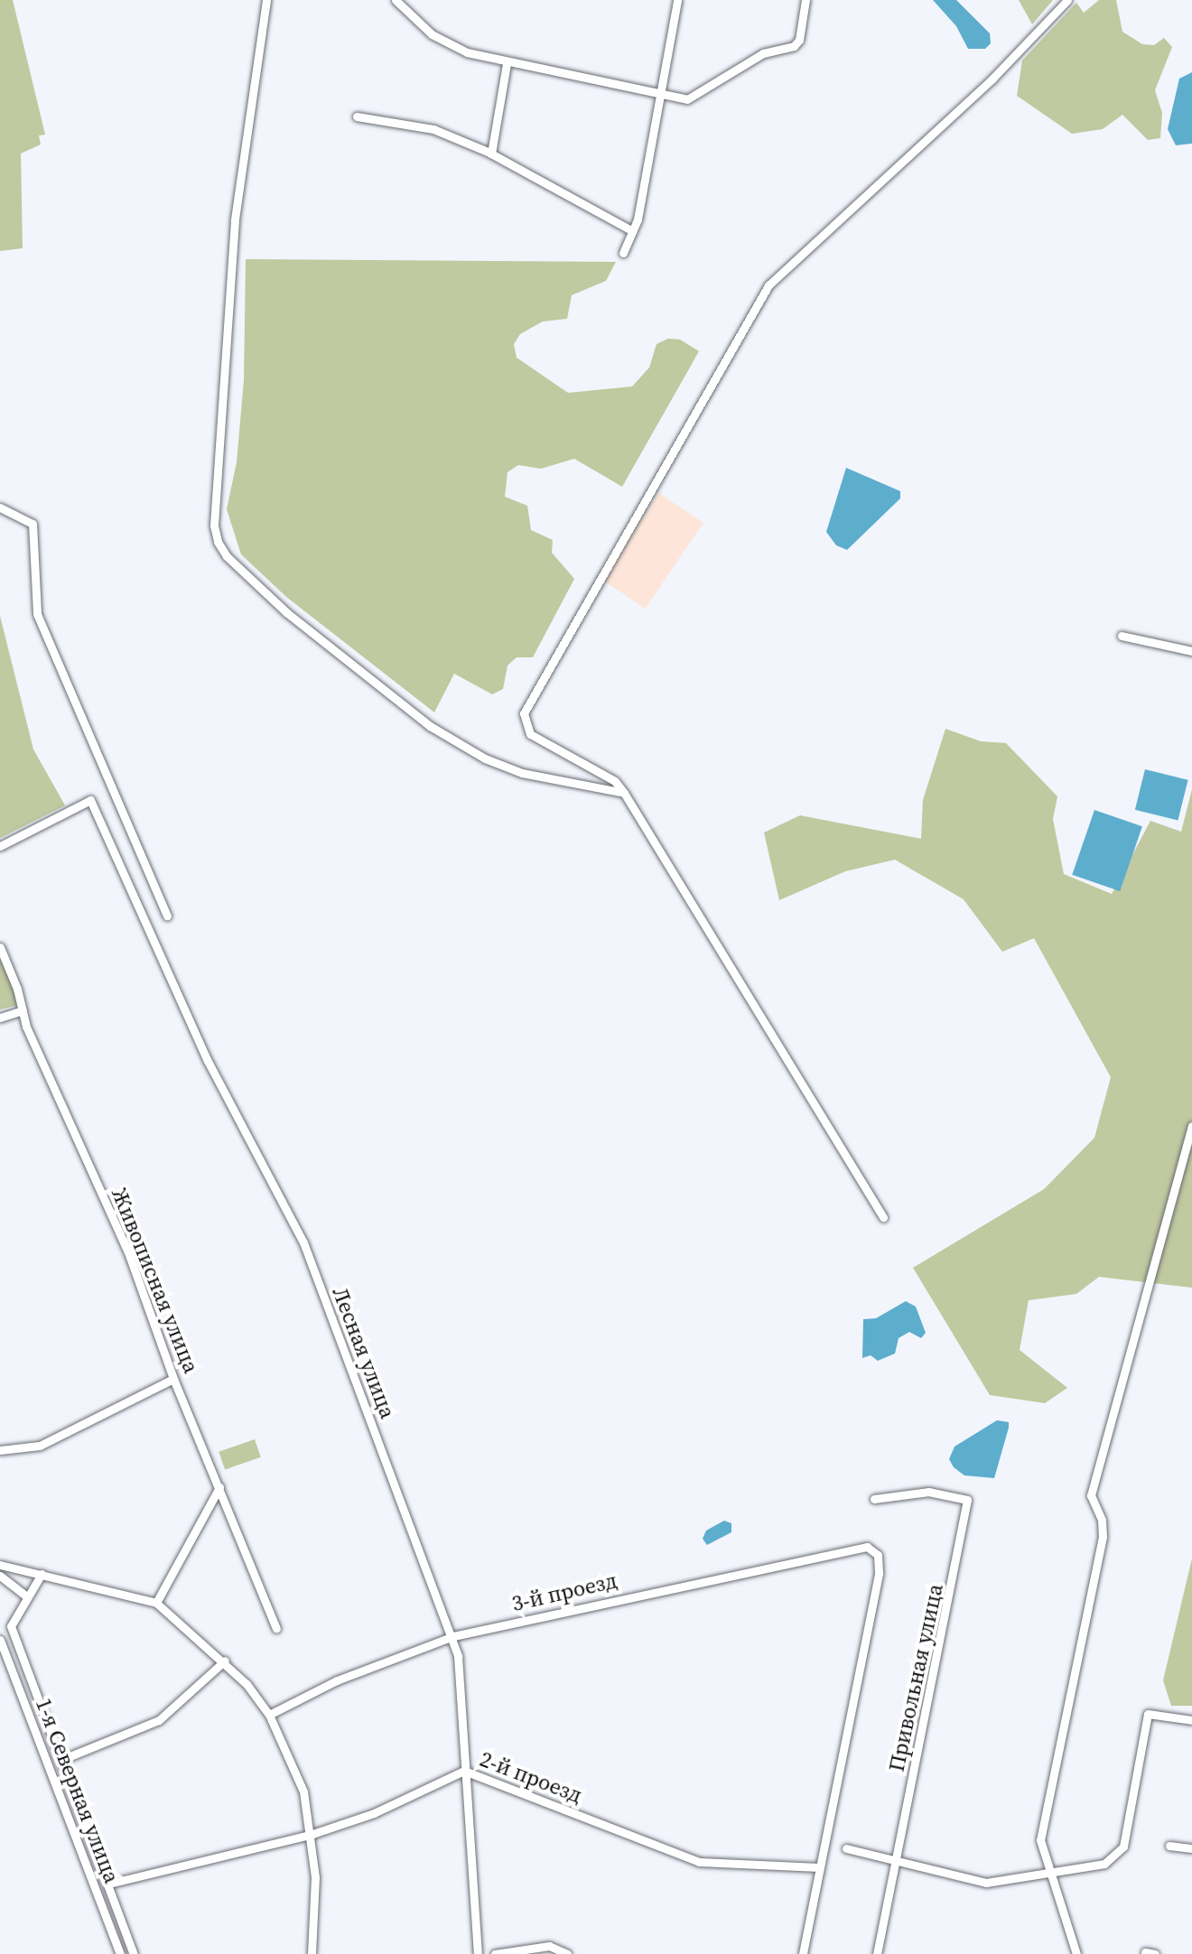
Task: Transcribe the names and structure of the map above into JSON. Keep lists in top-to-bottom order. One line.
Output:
{"streets":{"street":["Живописная улица","Лесная улица","3-й проезд","Привольная улица","2-й проезд","1-я Северная улица"]},"crossings":[["Лесная улица","3-й проезд"],["Лесная улица","2-й проезд"],["3-й проезд","2-й проезд"]]}
